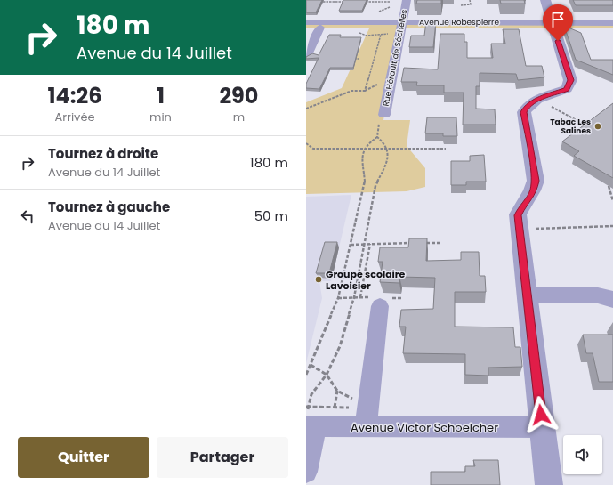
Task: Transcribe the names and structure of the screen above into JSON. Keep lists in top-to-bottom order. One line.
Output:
{"streets":{"street":["Avenue Robespierre","Rue Hérault de Séchelles","Avenue Victor Schoelcher"]},"crossings":[["Avenue Robespierre","Rue Hérault de Séchelles"]],"places":["Tabac Les Salines","Groupe scolaire Lavoisier"],"page":{"turn":["180 m","Avenue du 14 Juillet"],"eta":["14:26","Arrivée","1","min","290","m"],"list":[{"name":"Tournez à droite","note":"Avenue du 14 Juillet","value":"180 m"},{"name":"Tournez à gauche","note":"Avenue du 14 Juillet","value":"50 m"}],"buttons":["Quitter","Partager"]}}
